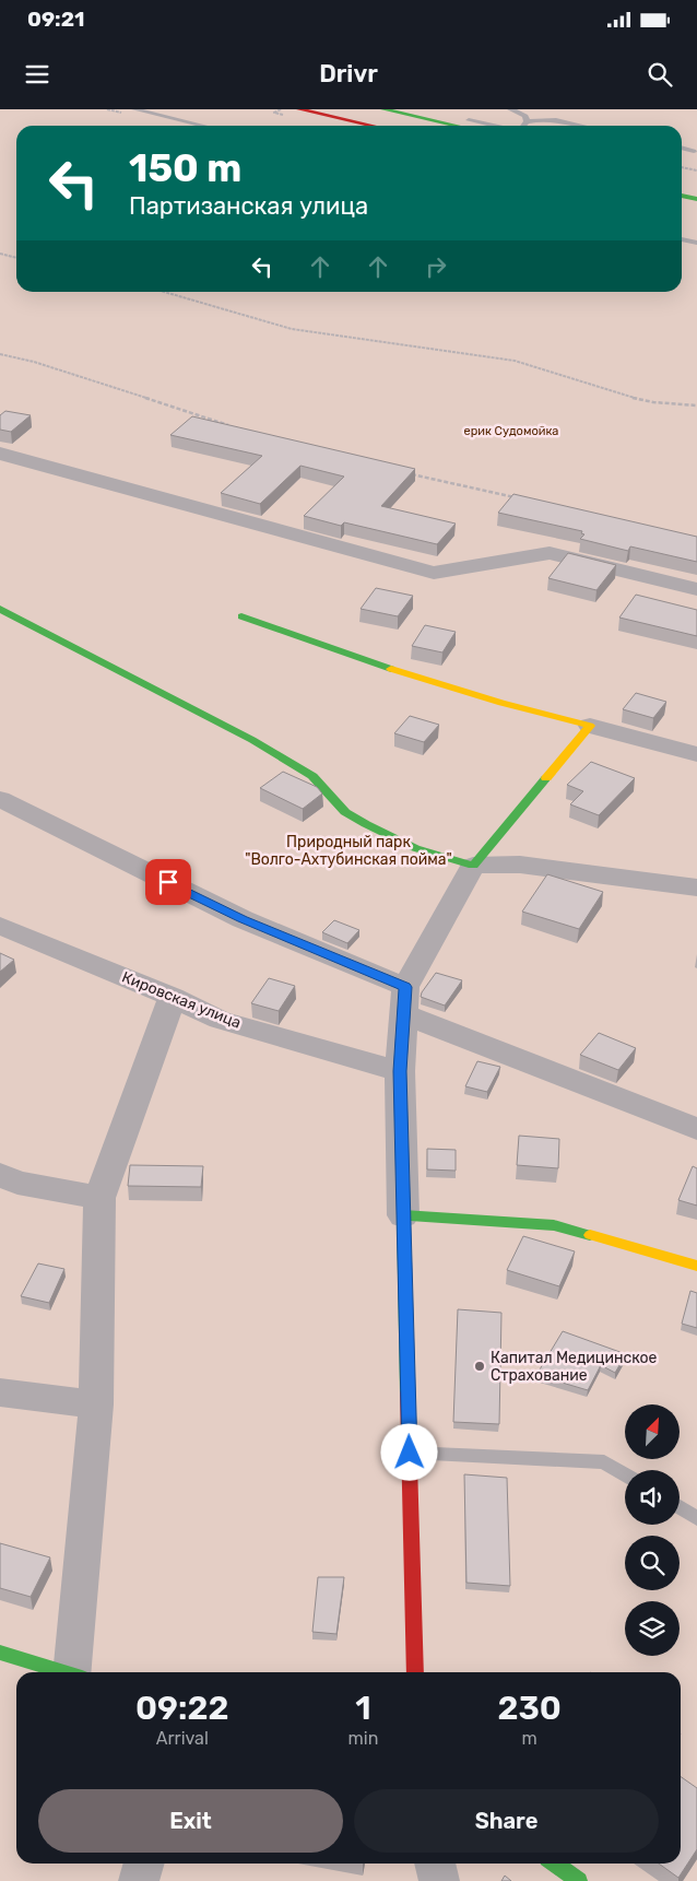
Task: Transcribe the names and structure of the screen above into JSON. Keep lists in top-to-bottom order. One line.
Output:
{"streets":{"street":["Кировская улица"]},"parks":["ерик Судомойка","Природный парк \"Волго-Ахтубинская пойма\""],"places":["Капитал Медицинское Страхование"],"north":"top right","page":{"status":"09:21","header":"Drivr","turn":["150 m","Партизанская улица"],"eta":["09:22","Arrival","1","min","230","m"],"buttons":["Exit","Share"]}}
